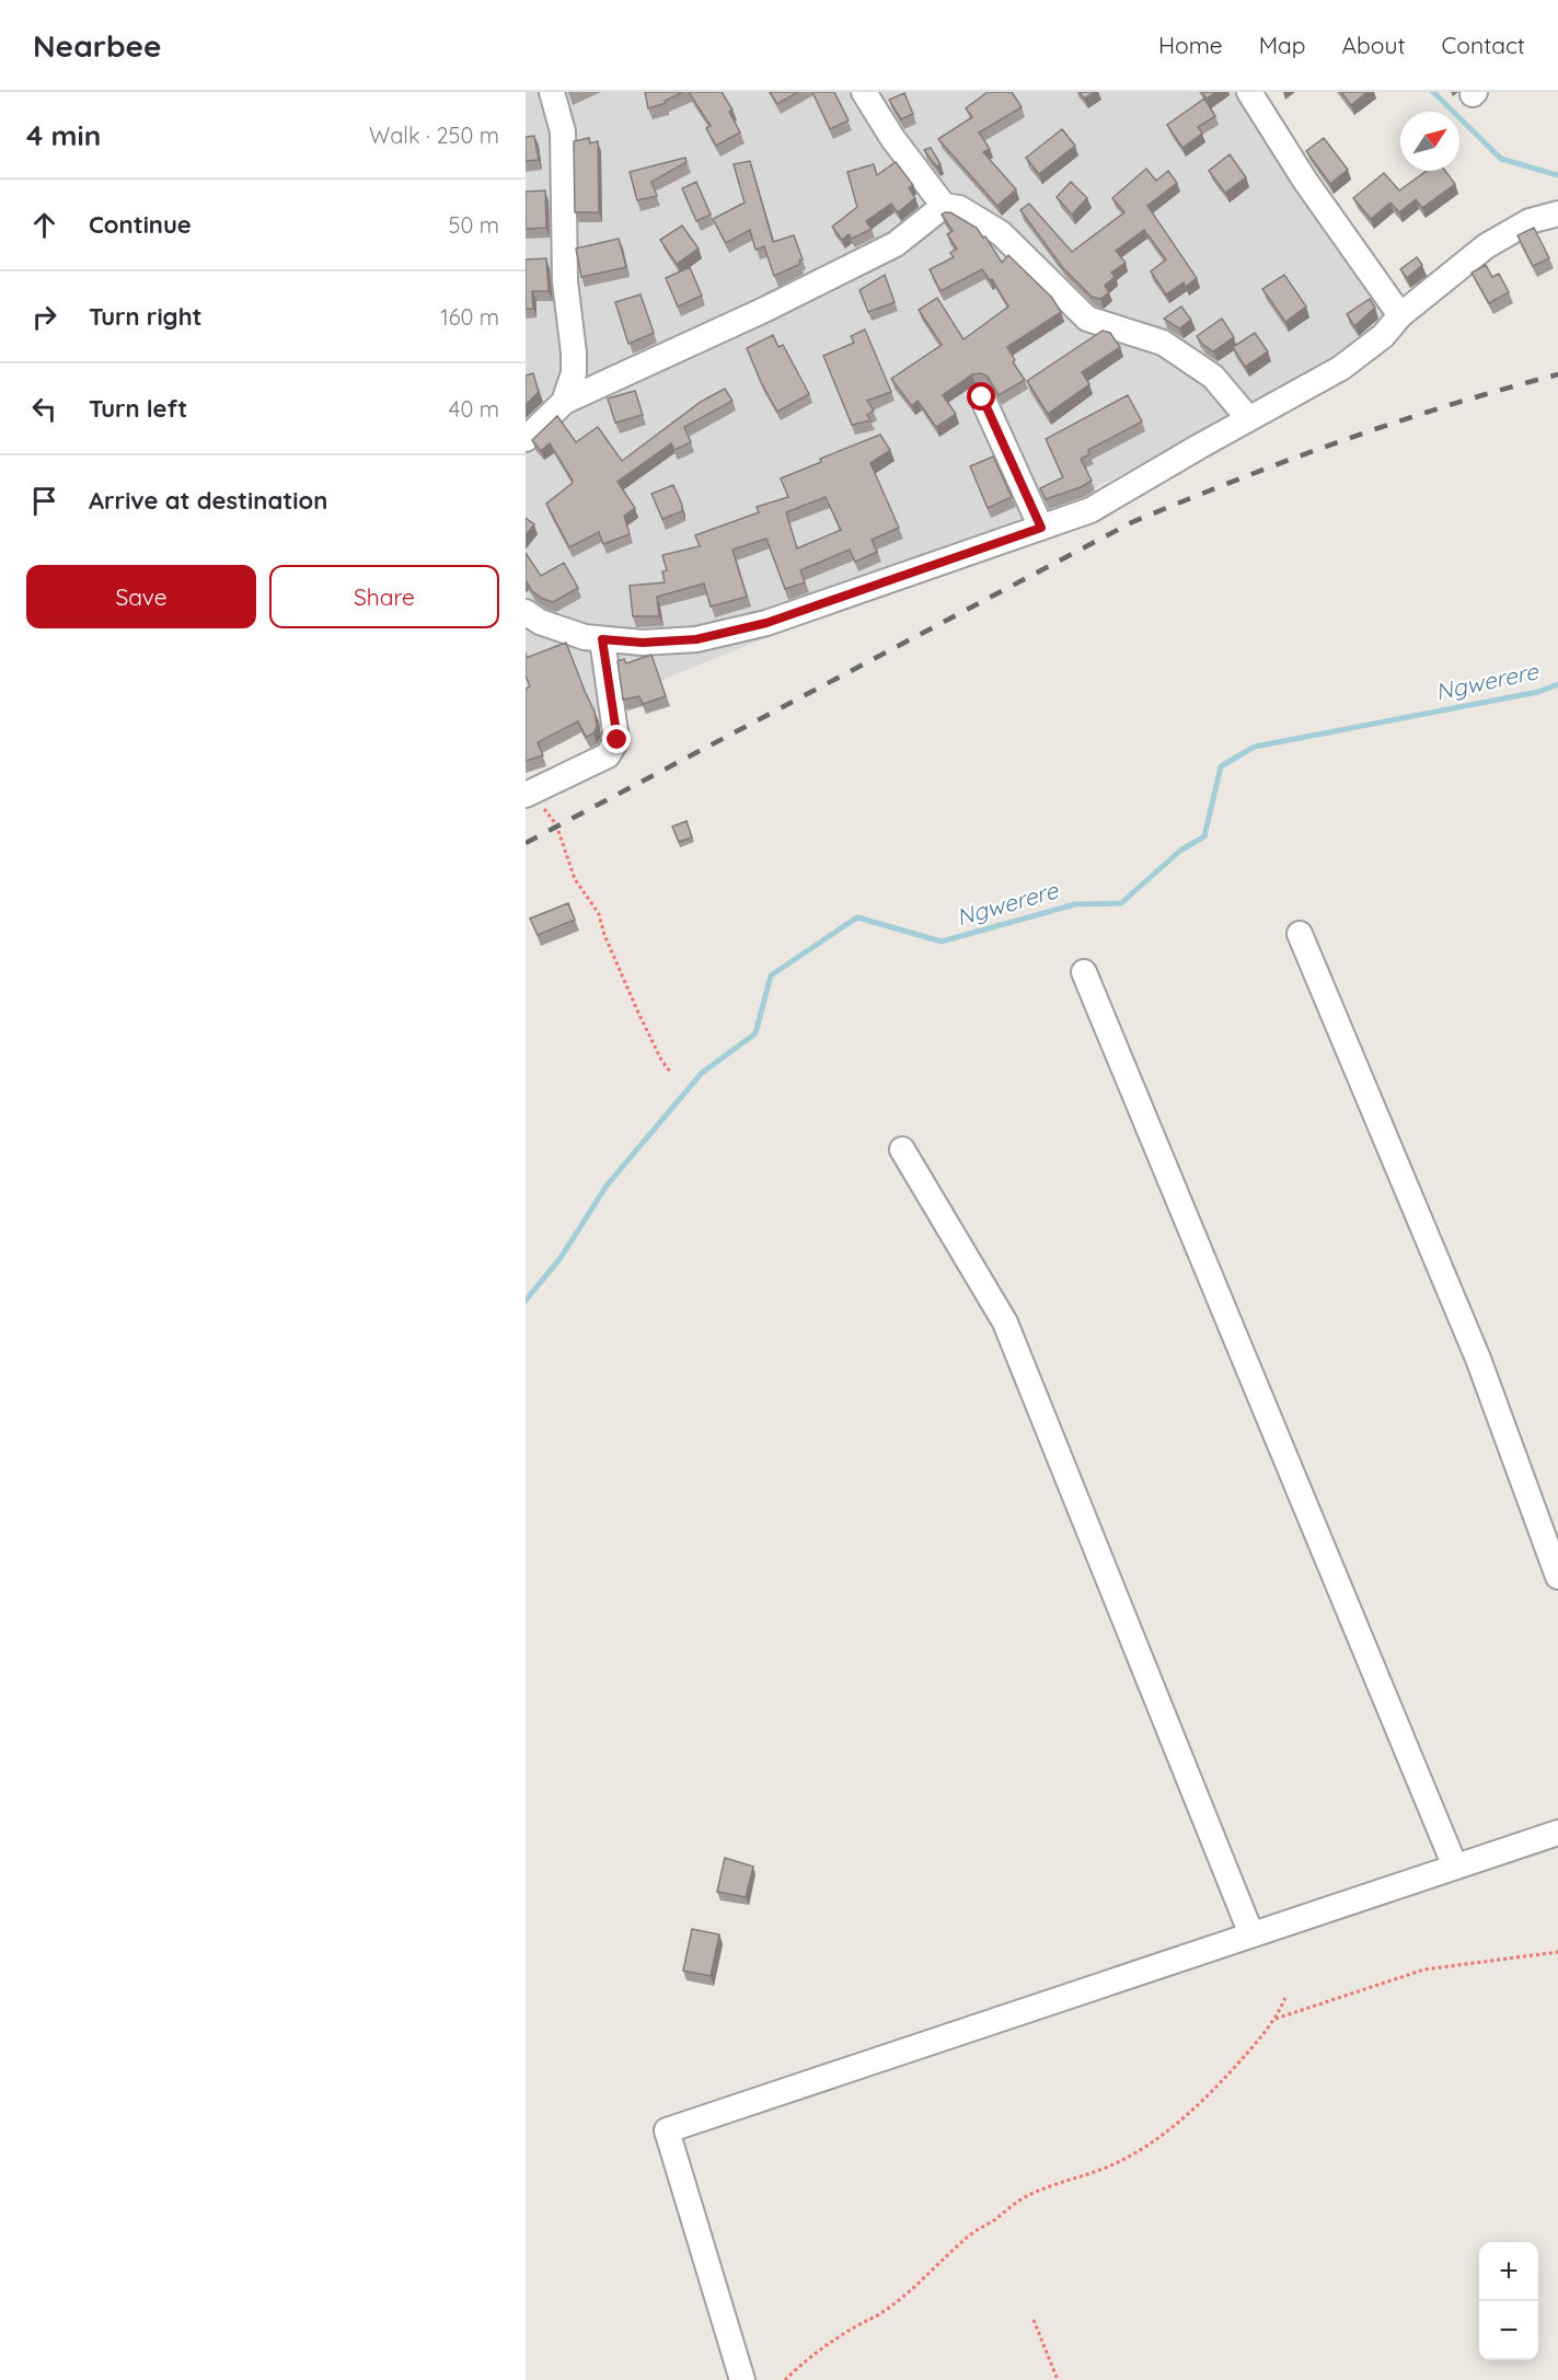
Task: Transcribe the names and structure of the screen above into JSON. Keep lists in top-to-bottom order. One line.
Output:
{"water":["Ngwerere"],"north":"top right","page":{"header":"Nearbee","nav":["Home","Map","About","Contact"],"heading":["4 min","Walk · 250 m"],"list":[["Continue","50 m"],["Turn right","160 m"],["Turn left","40 m"],"Arrive at destination"],"buttons":["Save","Share"],"map_buttons":["+","−"]}}
